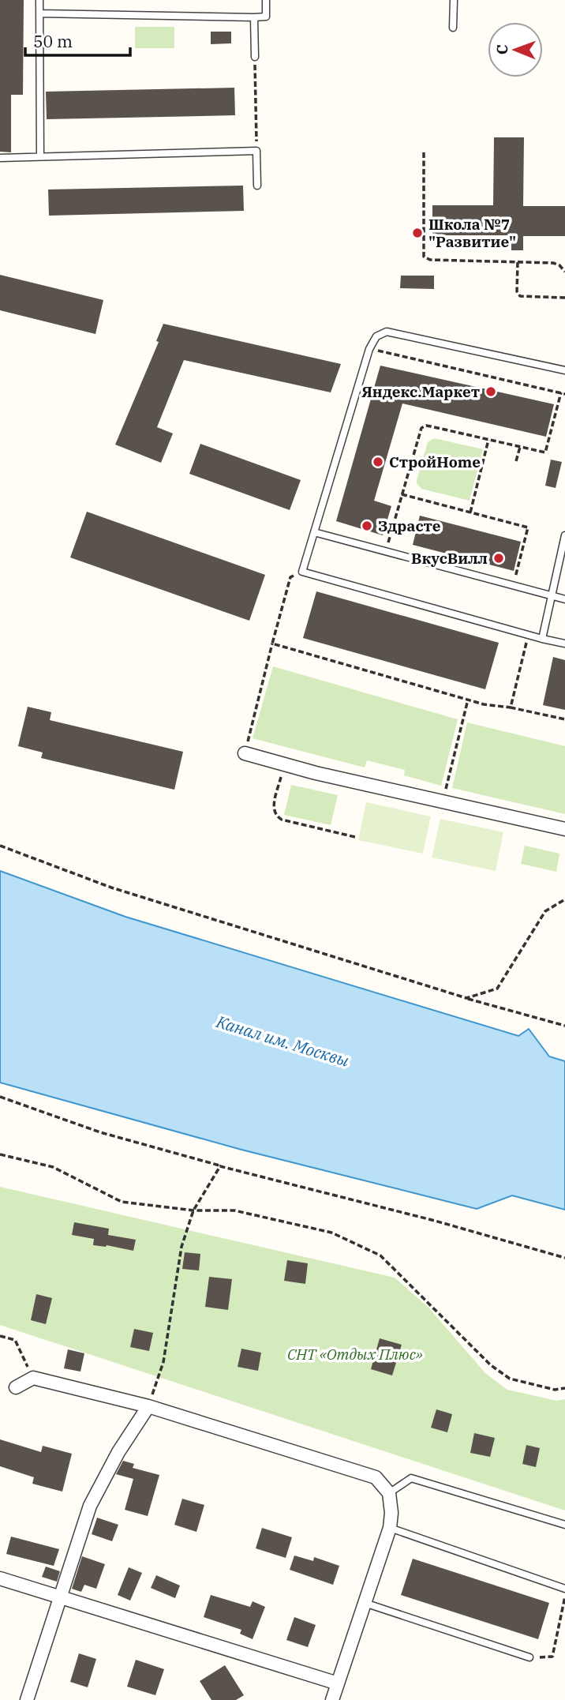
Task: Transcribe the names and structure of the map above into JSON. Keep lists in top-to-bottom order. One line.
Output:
{"water":["Канал им. Москвы"],"parks":["СНТ «Отдых Плюс»"],"places":["Школа №7 \"Развитие\"","Яндекс.Маркет","СтройHome","Здрасте","ВкусВилл"],"scale_bar":"50 m","north":"left"}
